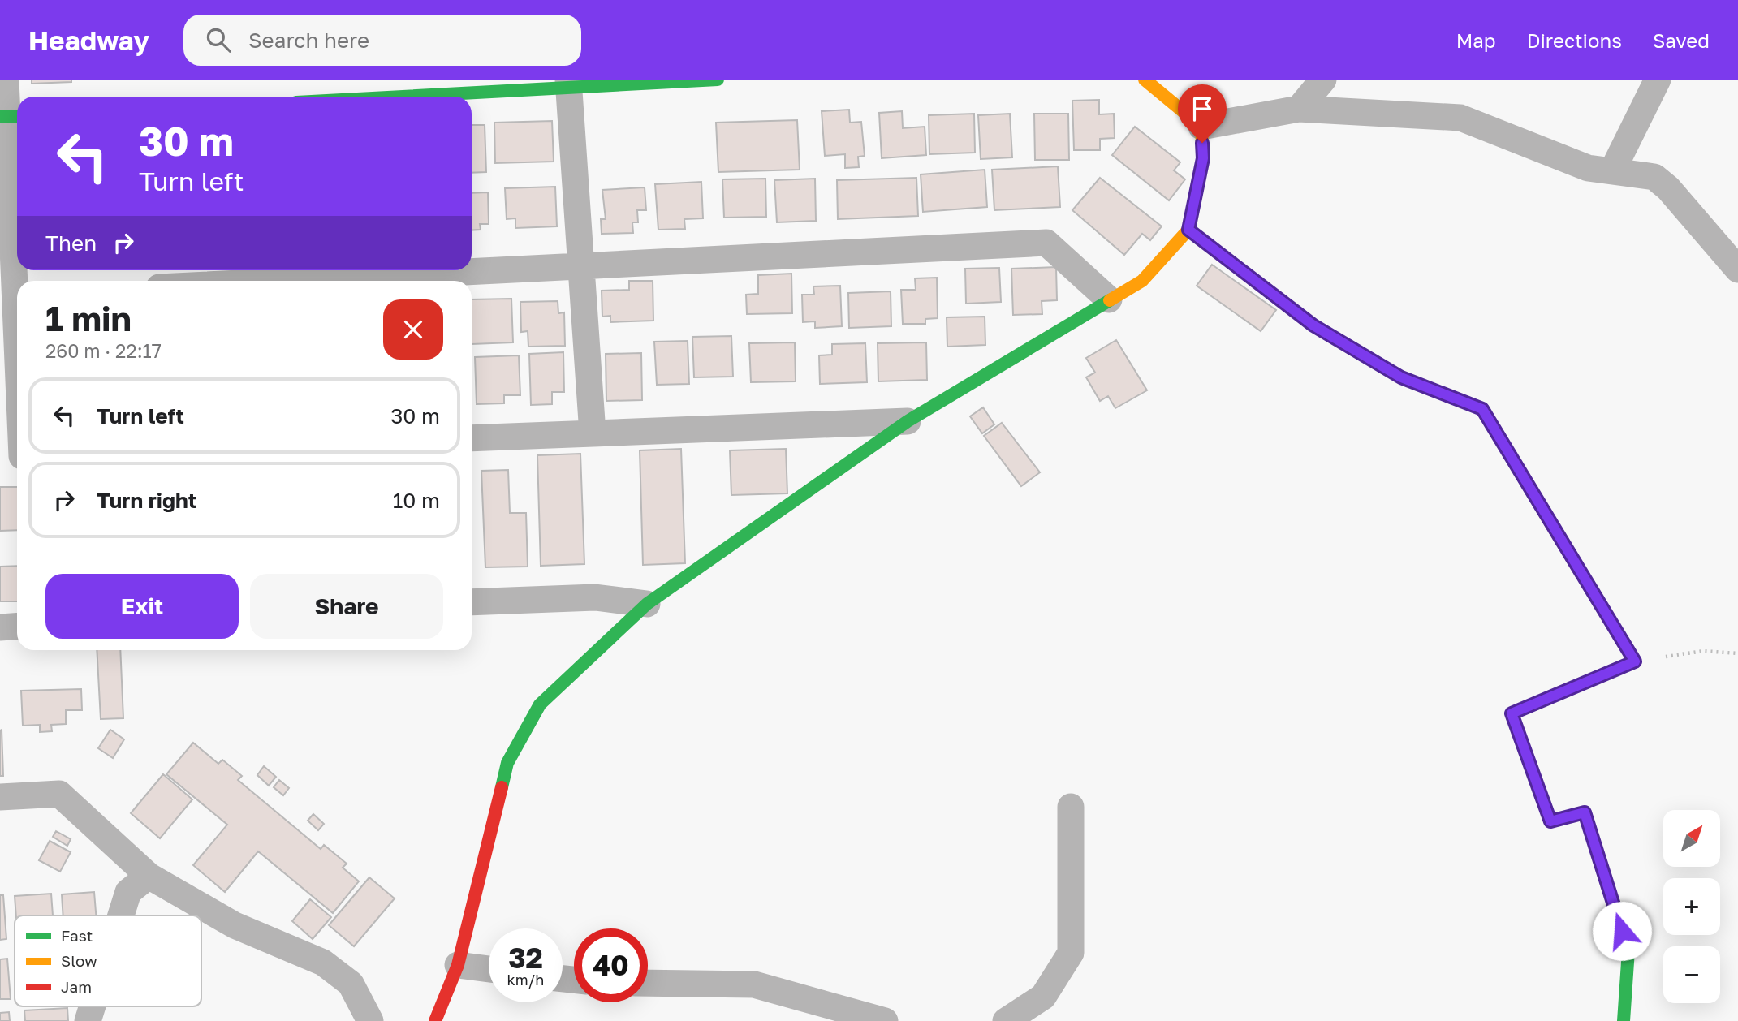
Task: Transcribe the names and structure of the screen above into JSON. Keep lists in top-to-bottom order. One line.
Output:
{"legend":["Fast","Slow","Jam"],"north":"top right","page":{"header":"Headway","search":"Search here","nav":["Map","Directions","Saved"],"turn":["30 m","Turn left"],"then":"Then","heading":["1 min","260 m · 22:17"],"list":[{"name":"Turn left","value":"30 m"},{"name":"Turn right","value":"10 m"}],"buttons":["Exit","Share"],"map_buttons":["+","−"],"speed":"32 km/h","limit":"40"}}
